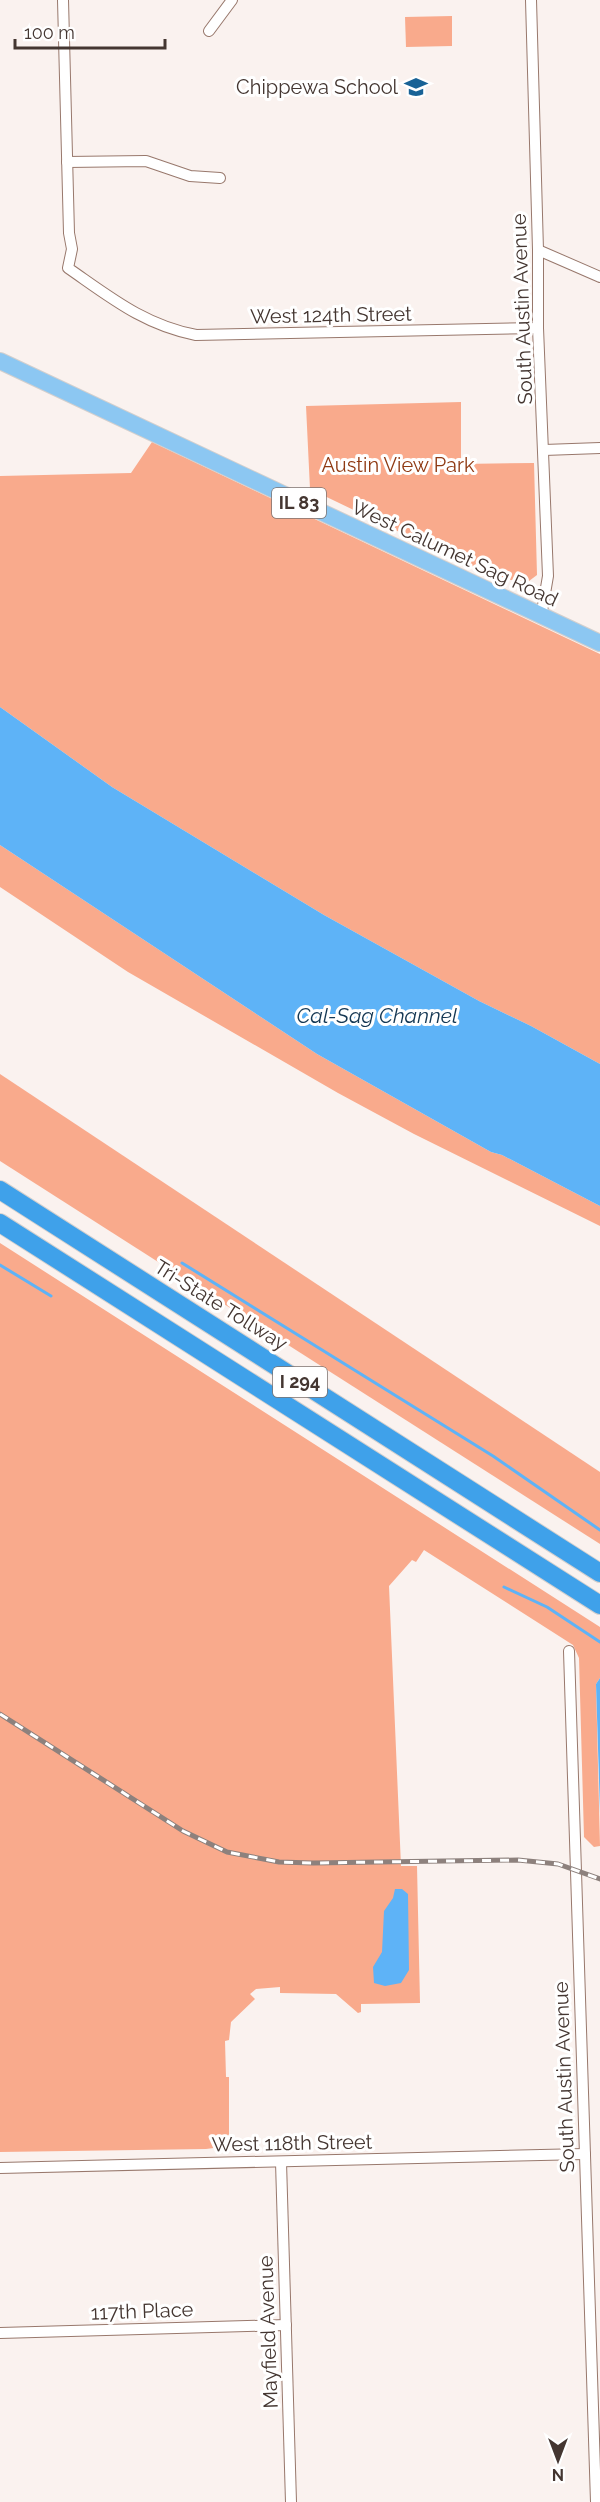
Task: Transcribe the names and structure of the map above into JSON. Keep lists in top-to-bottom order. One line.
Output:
{"streets":{"highway":["Tri-State Tollway","I 294"],"main road":["IL 83","West Calumet Sag Road"],"street":["South Austin Avenue","West 124th Street","West 118th Street","117th Place","Mayfield Avenue"]},"crossings":[["South Austin Avenue","West 124th Street"],["South Austin Avenue","West Calumet Sag Road"],["South Austin Avenue","West 118th Street"],["West 118th Street","Mayfield Avenue"],["117th Place","Mayfield Avenue"]],"water":["Cal-Sag Channel"],"parks":["Austin View Park"],"places":{"school or university":["Chippewa School"]},"scale_bar":"100 m","north":"bottom"}
